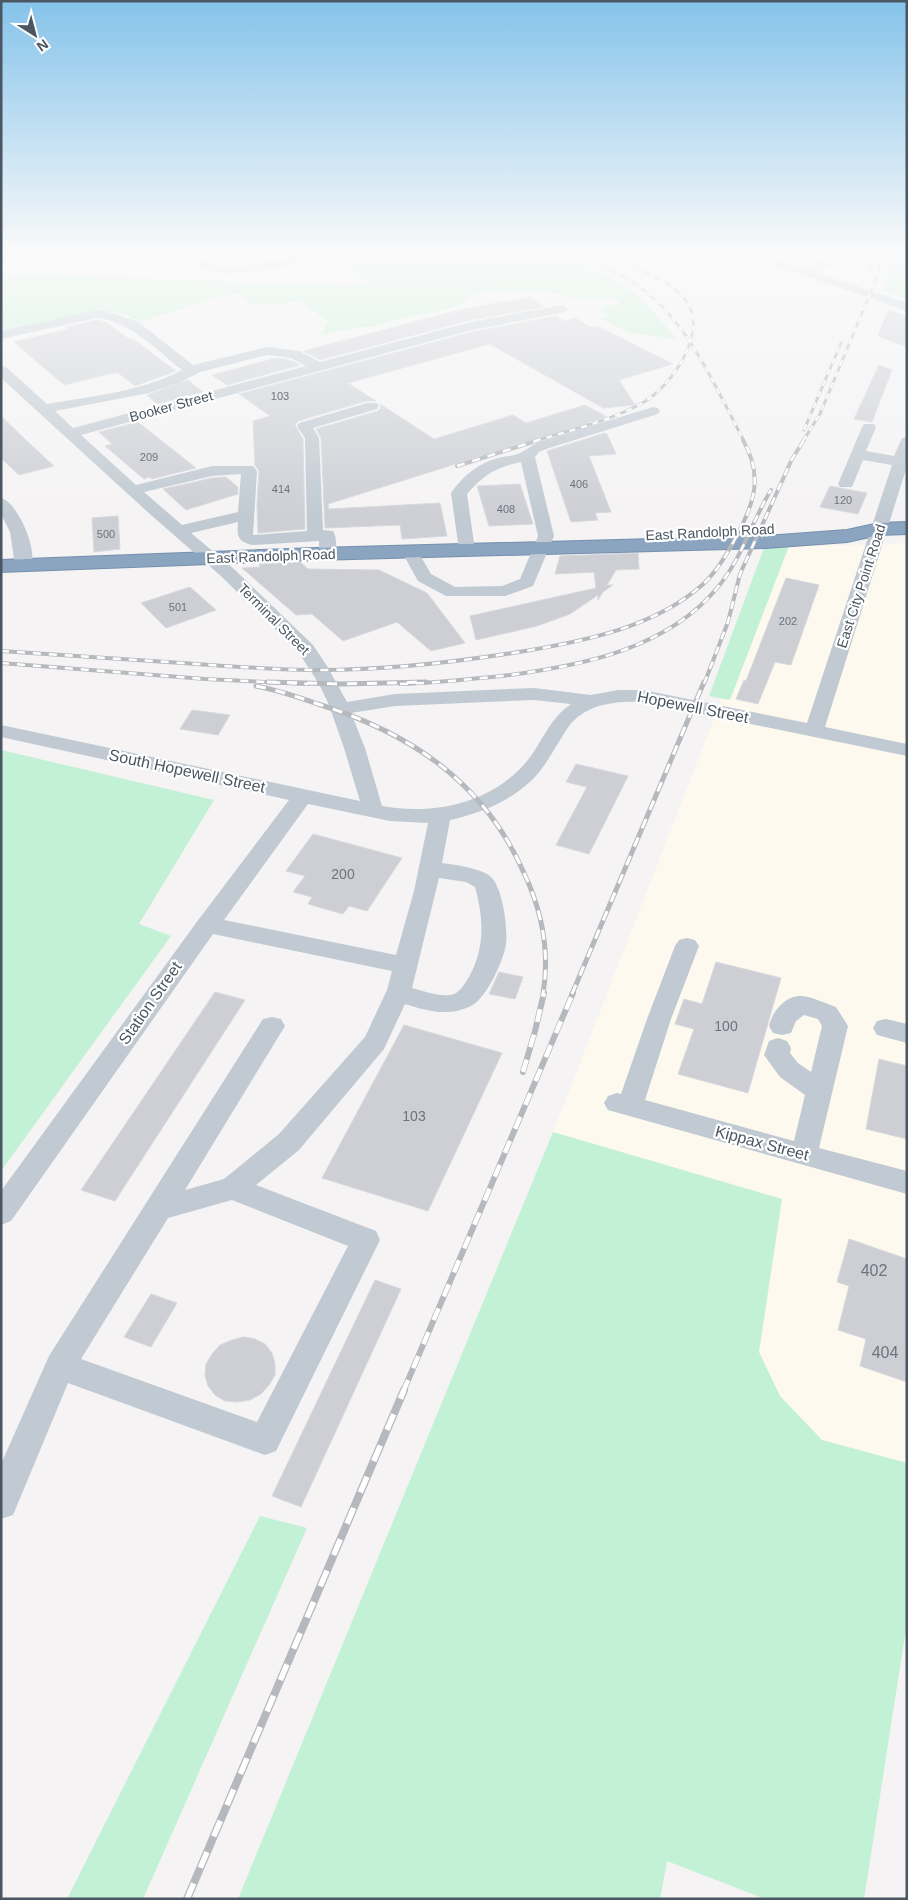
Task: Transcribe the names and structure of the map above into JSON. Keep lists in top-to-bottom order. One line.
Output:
{"streets":{"highway":["East Randolph Road"],"street":["Booker Street","East City Point Road","Terminal Street","Hopewell Street","South Hopewell Street","Station Street","Kippax Street"]},"crossings":[["Booker Street","Terminal Street"],["East Randolph Road","East City Point Road"],["East Randolph Road","Terminal Street"],["East City Point Road","Hopewell Street"],["Terminal Street","Hopewell Street"],["Terminal Street","South Hopewell Street"],["Hopewell Street","South Hopewell Street"],["South Hopewell Street","Station Street"]],"house_numbers":["103","209","406","414","120","408","500","501","202","200","100","103","402","404"],"north":"bottom right"}
